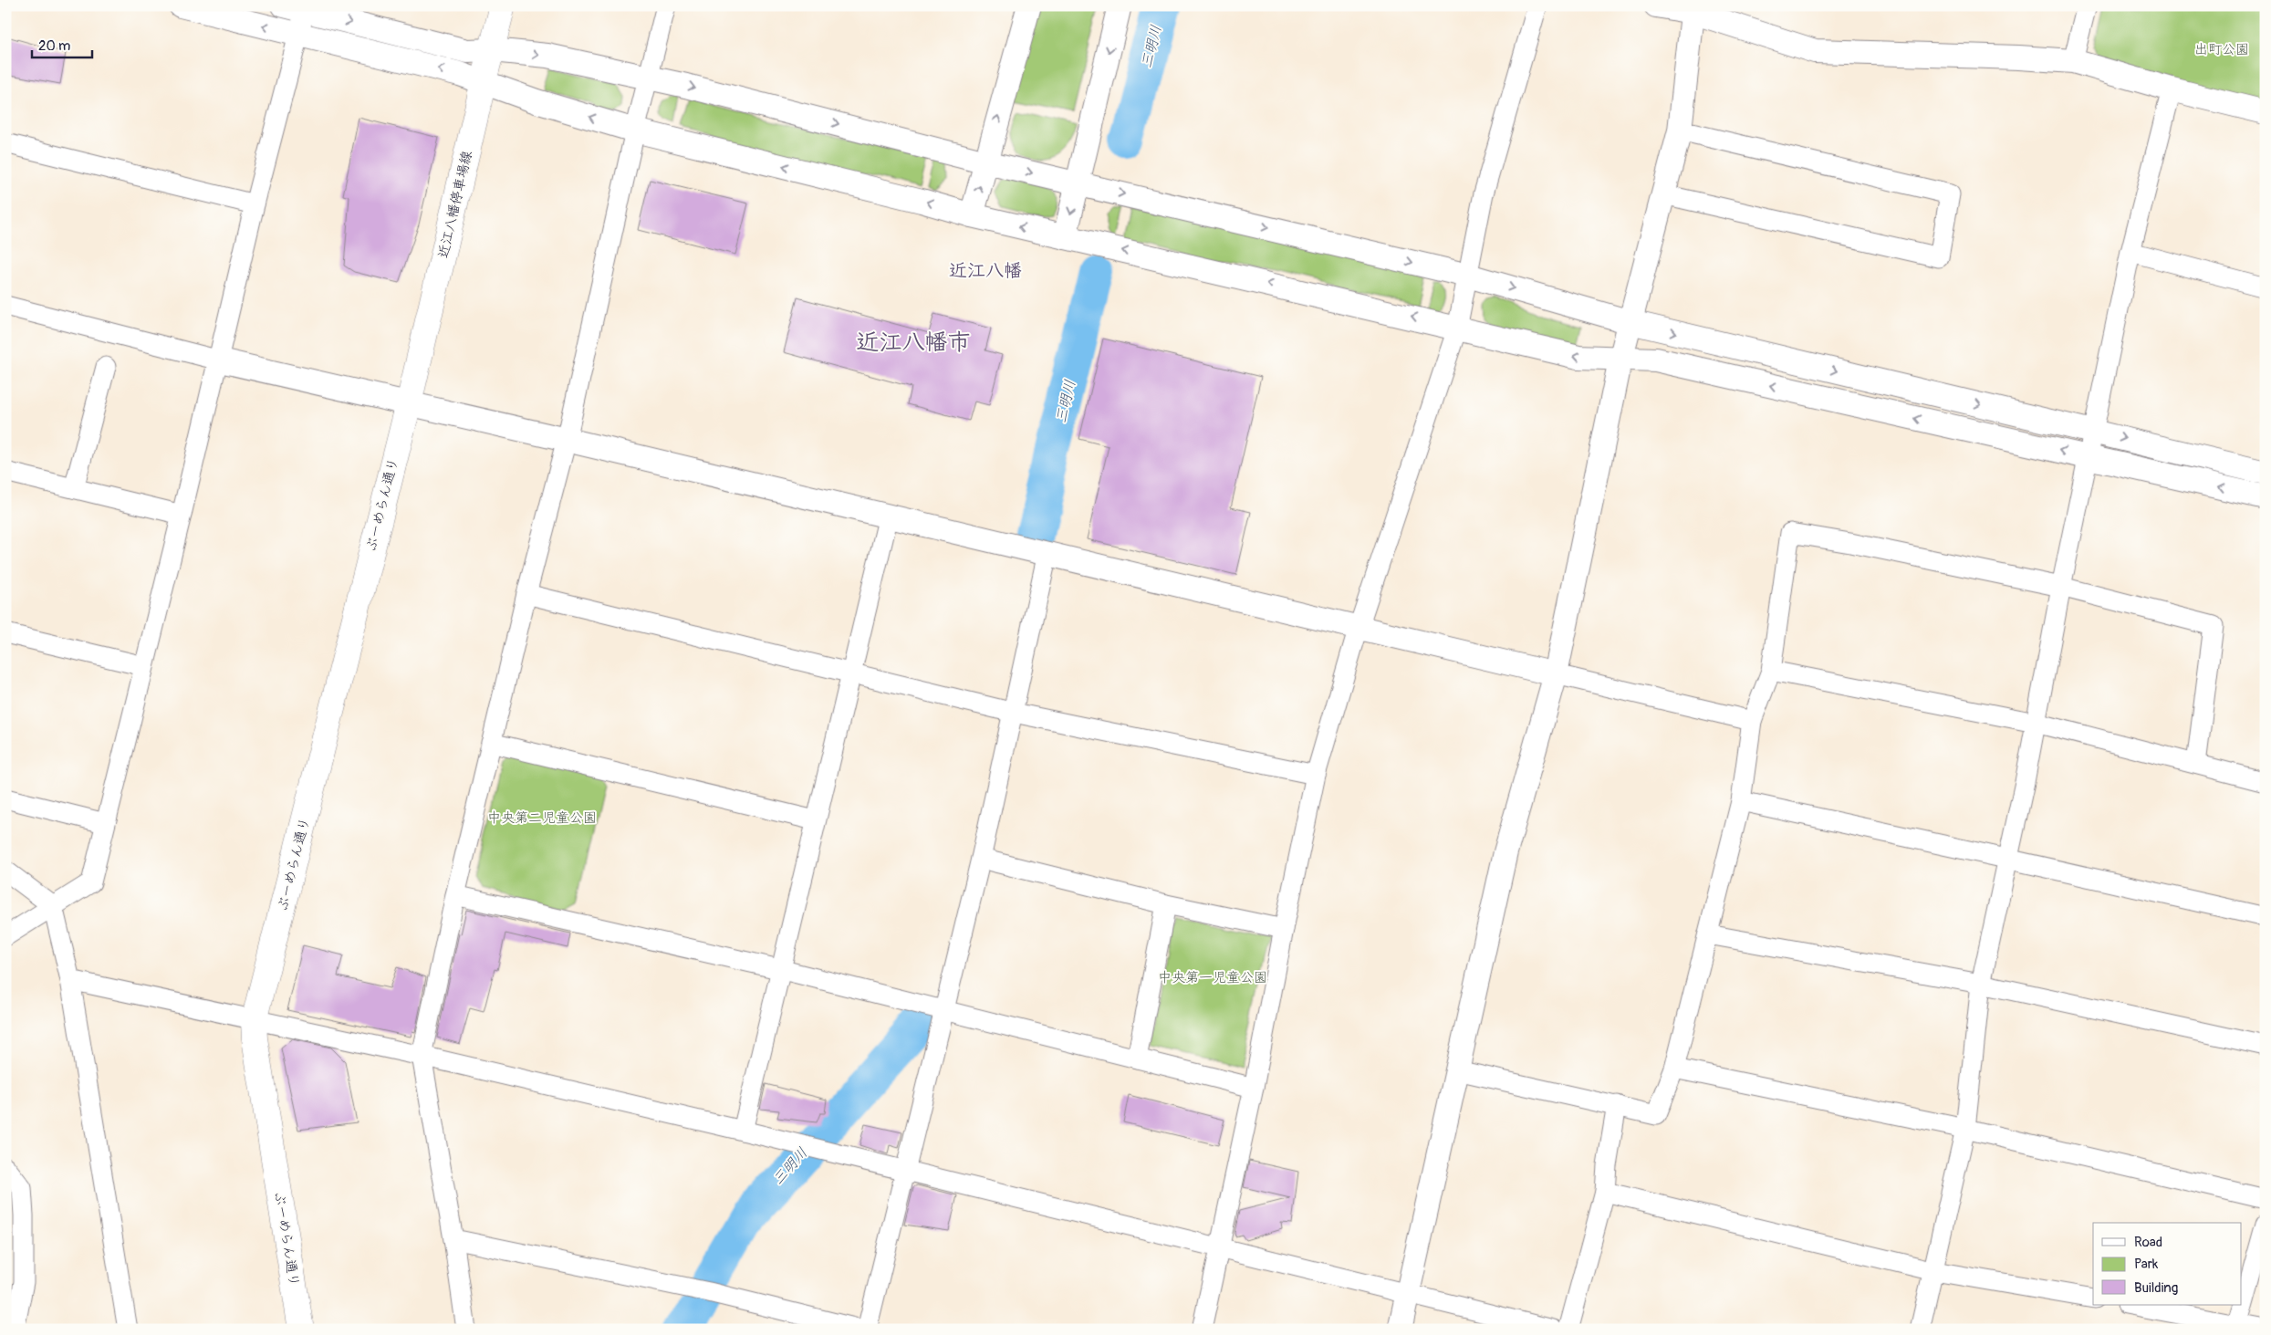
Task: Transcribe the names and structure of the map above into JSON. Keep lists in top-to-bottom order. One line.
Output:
{"streets":{"main road":["近江八幡停車場線","ぶーめらん通り"]},"crossings":[["近江八幡停車場線","ぶーめらん通り"]],"districts":["近江八幡","近江八幡市"],"water":["三明川"],"parks":["出町公園","中央第二児童公園","中央第一児童公園"],"legend":["Road","Park","Building"],"scale_bar":"20 m"}
